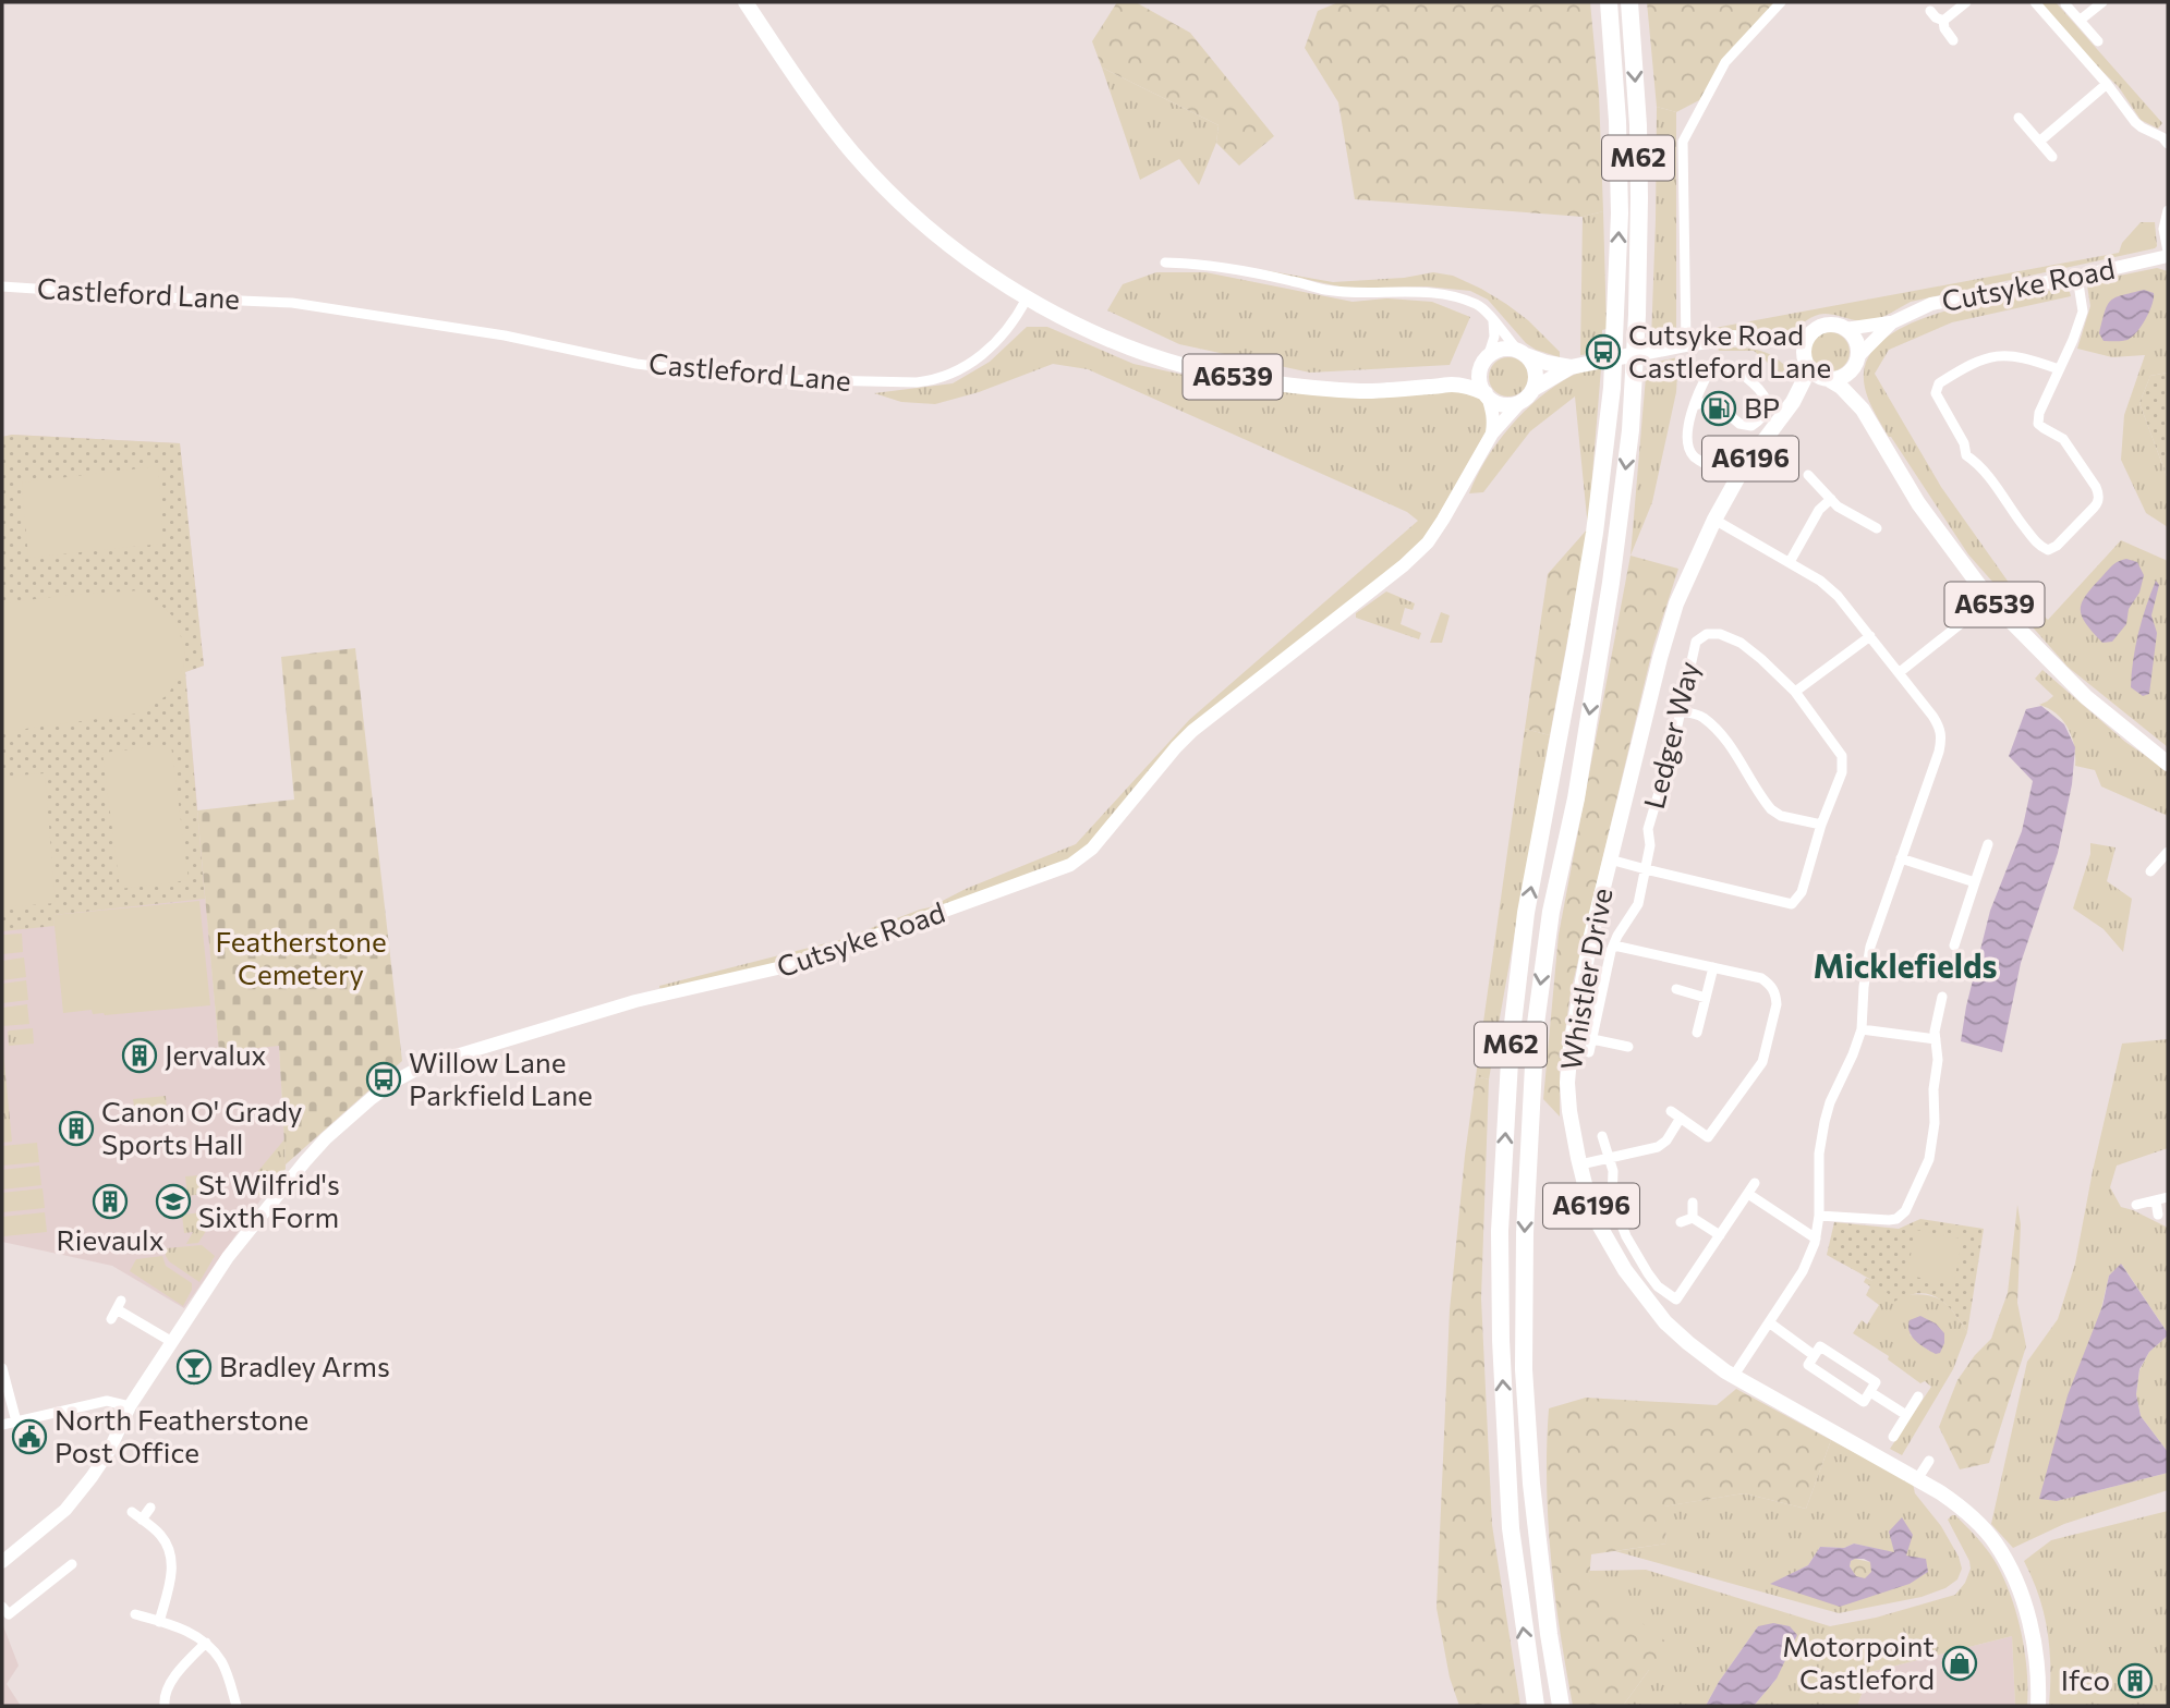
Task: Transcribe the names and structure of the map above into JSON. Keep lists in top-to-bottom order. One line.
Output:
{"streets":{"highway":["M62"],"main road":["Cutsyke Road","A6539","A6196","Whistler Drive"],"street":["Castleford Lane","Ledger Way"]},"crossings":[["Cutsyke Road","A6539"],["Cutsyke Road","Whistler Drive"],["Castleford Lane","A6539"],["A6539","Whistler Drive"]],"districts":["Micklefields"],"parks":["Featherstone Cemetery"],"places":{"bus stop":["Cutsyke Road Castleford Lane","Willow Lane Parkfield Lane"],"fuel station":["BP"],"building":["Jervalux","Canon O' Grady Sports Hall","Rievaulx","Ifco"],"school or university":["St Wilfrid's Sixth Form"],"bar":["Bradley Arms"],"public building":["North Featherstone Post Office"],"shop":["Motorpoint Castleford"]}}
